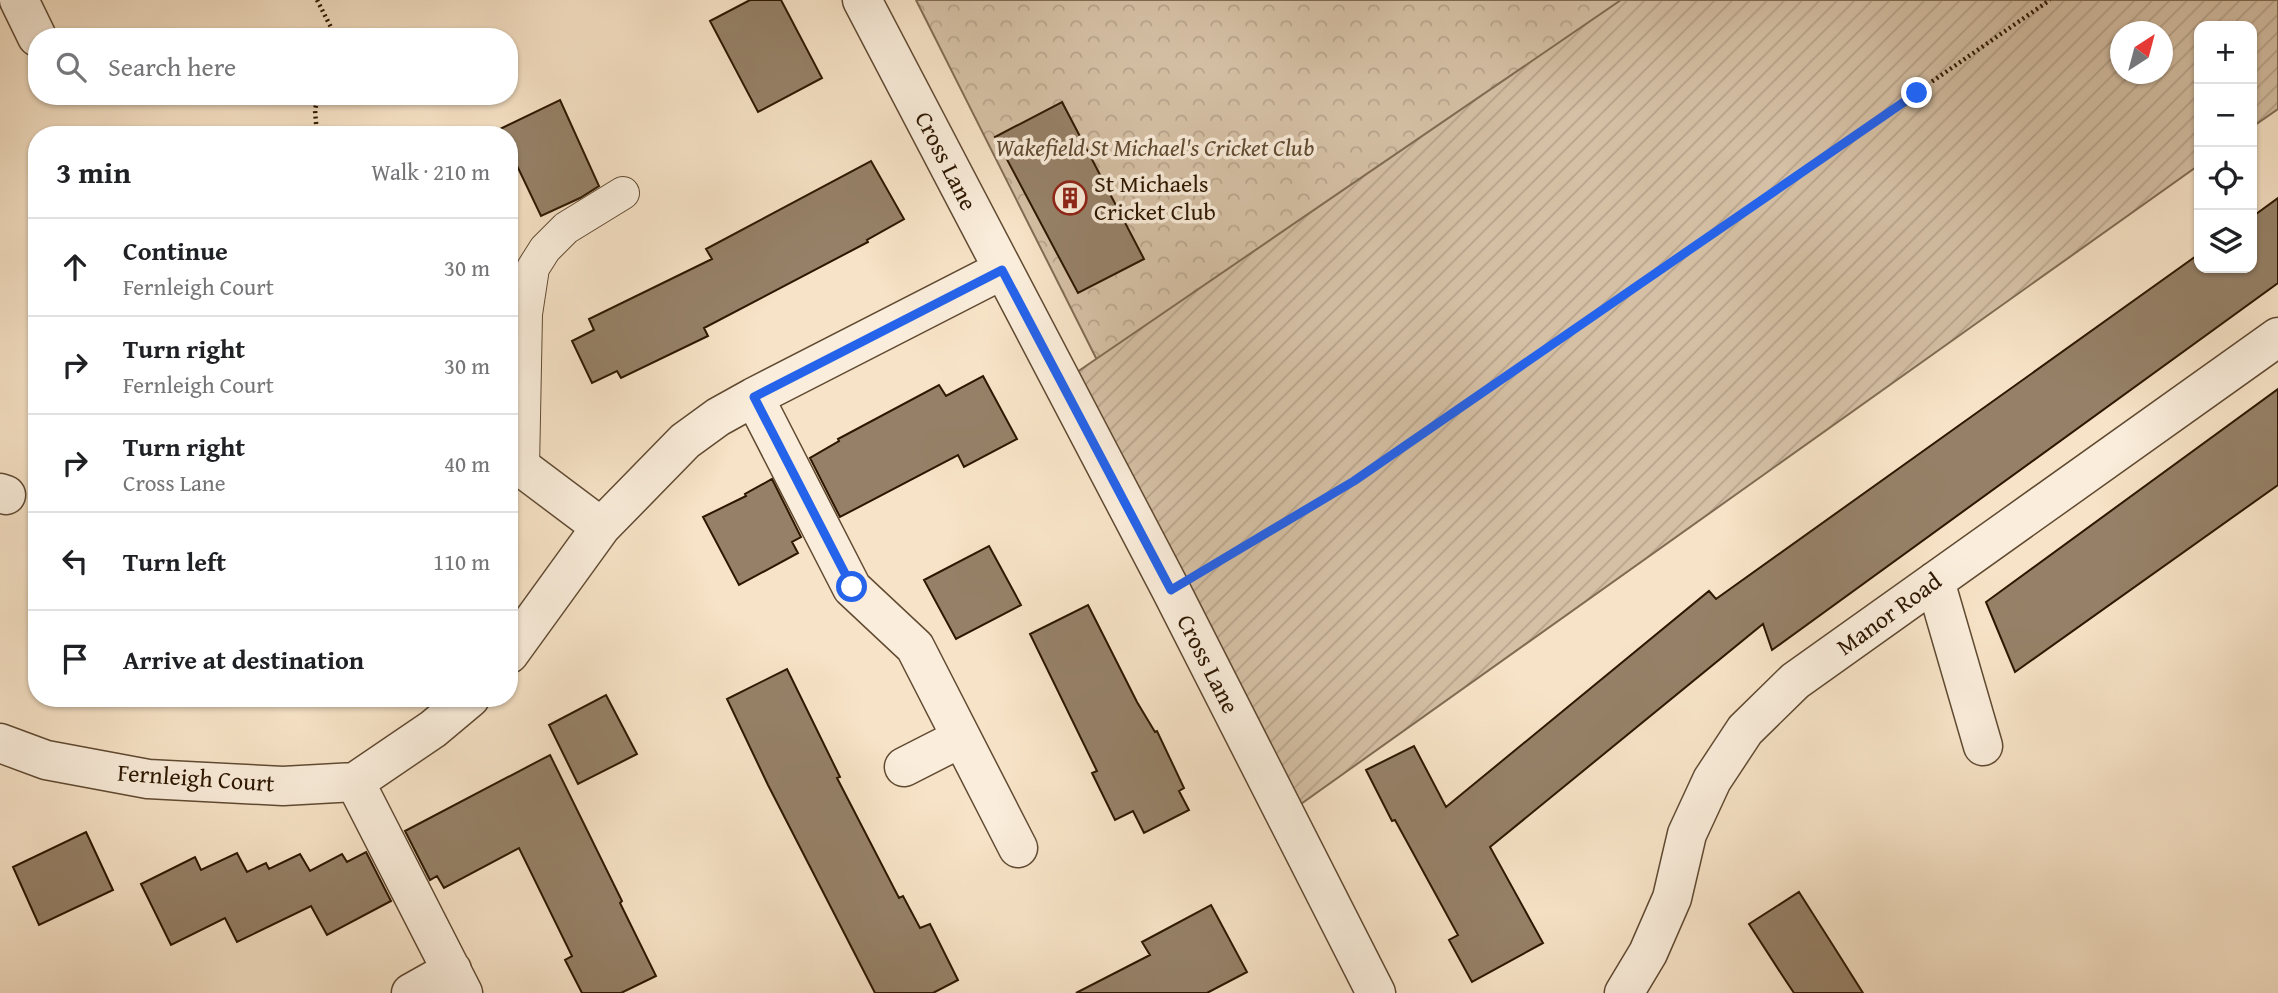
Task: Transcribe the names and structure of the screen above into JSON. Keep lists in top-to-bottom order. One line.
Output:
{"streets":{"street":["Cross Lane","Manor Road","Fernleigh Court"]},"parks":["Wakefield St Michael's Cricket Club"],"places":{"building":["St Michaels Cricket Club"]},"north":"top right","page":{"map_buttons":["+","−"],"search":"Search here","heading":["3 min","Walk · 210 m"],"list":[["Continue","Fernleigh Court","30 m"],["Turn right","Fernleigh Court","30 m"],["Turn right","Cross Lane","40 m"],["Turn left","110 m"],"Arrive at destination"]}}
